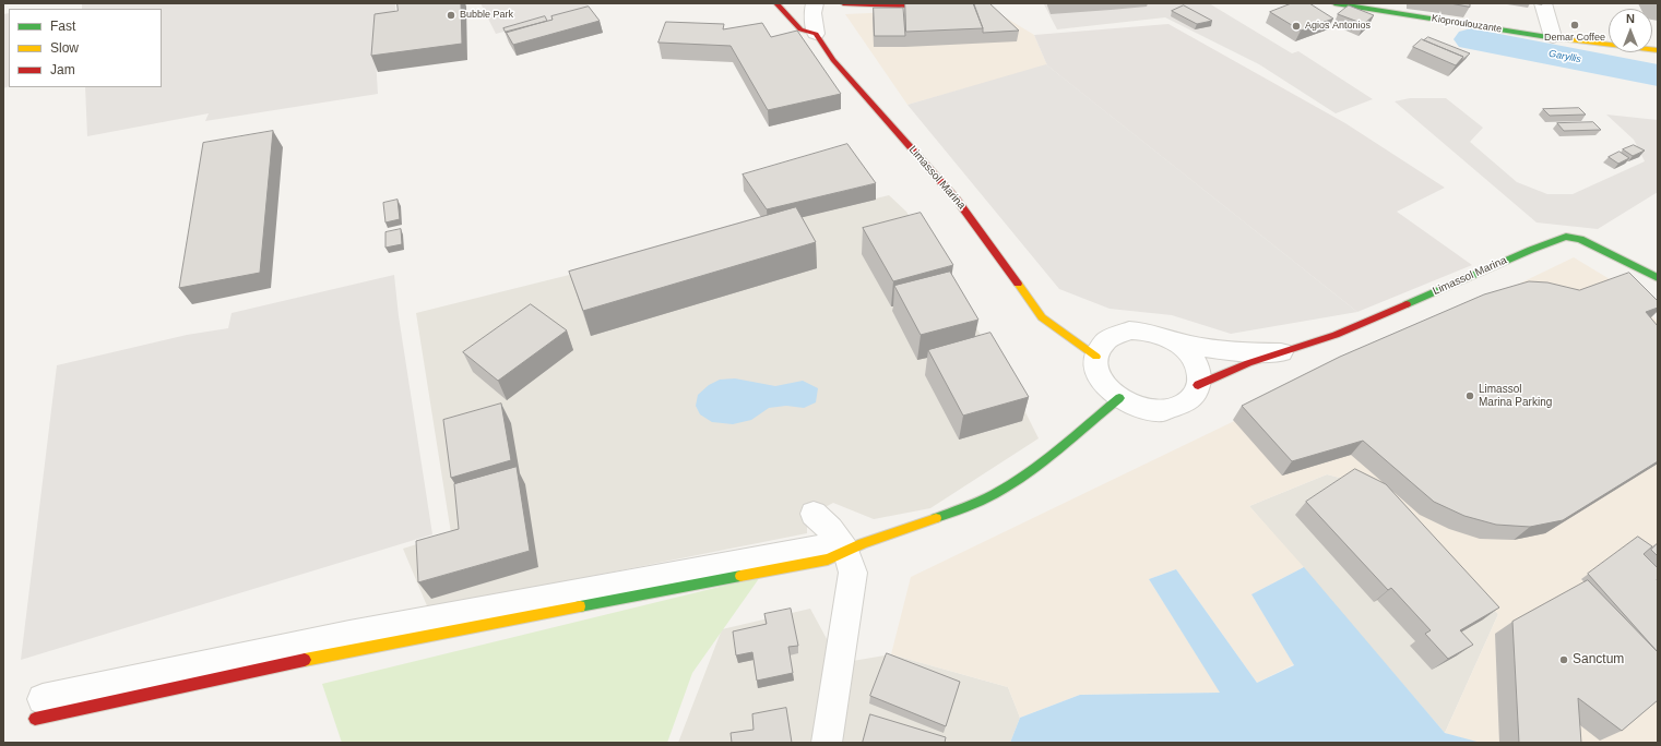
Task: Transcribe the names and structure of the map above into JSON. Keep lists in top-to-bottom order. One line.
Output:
{"streets":{"street":["Kioproulouzante","Limassol Marina"]},"water":["Garyllis"],"places":["Bubble Park","Demar Coffee","Agios Antonios","Limassol Marina Parking","Sanctum"],"legend":["Fast","Slow","Jam"],"north":"top"}
